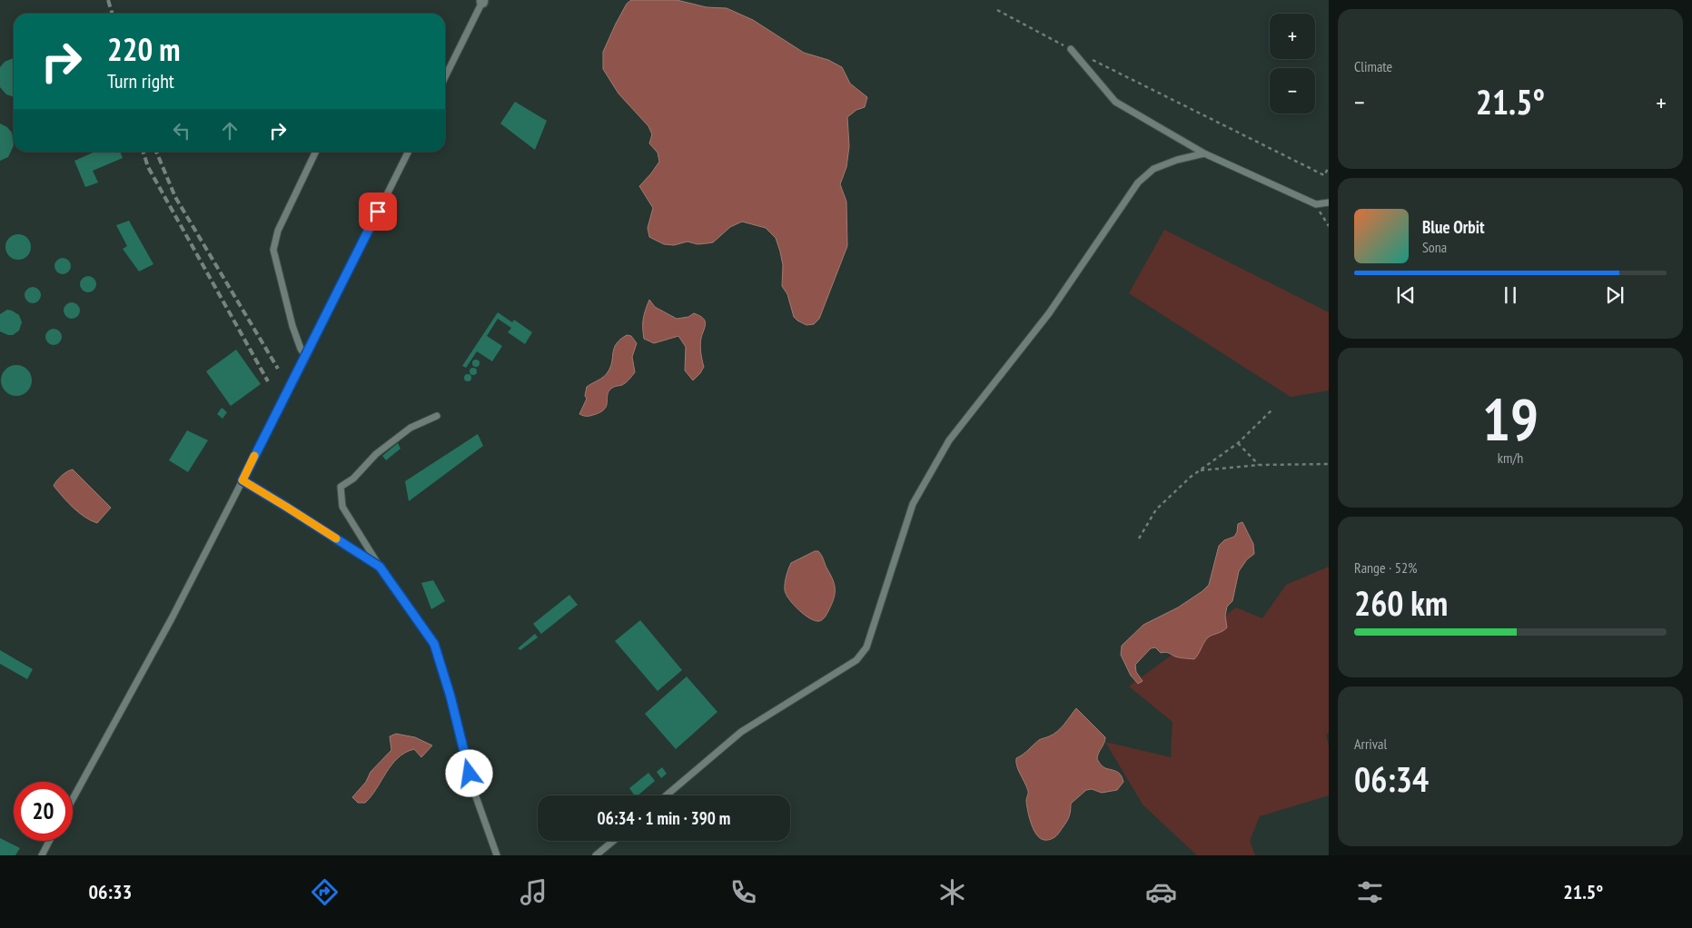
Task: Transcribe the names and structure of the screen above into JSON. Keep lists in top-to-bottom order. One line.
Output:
{"page":{"tile":["Climate",["19","km/h"],["Range · 52%","260 km"],["Arrival","06:34"]],"map_buttons":["+","−"],"turn":["220 m","Turn right"],"heat":["−","21.5°","+"],"song":["Blue Orbit","Sona"],"limit":"20","trip":"06:34 · 1 min · 390 m","tabs":["06:33","21.5°"]}}
